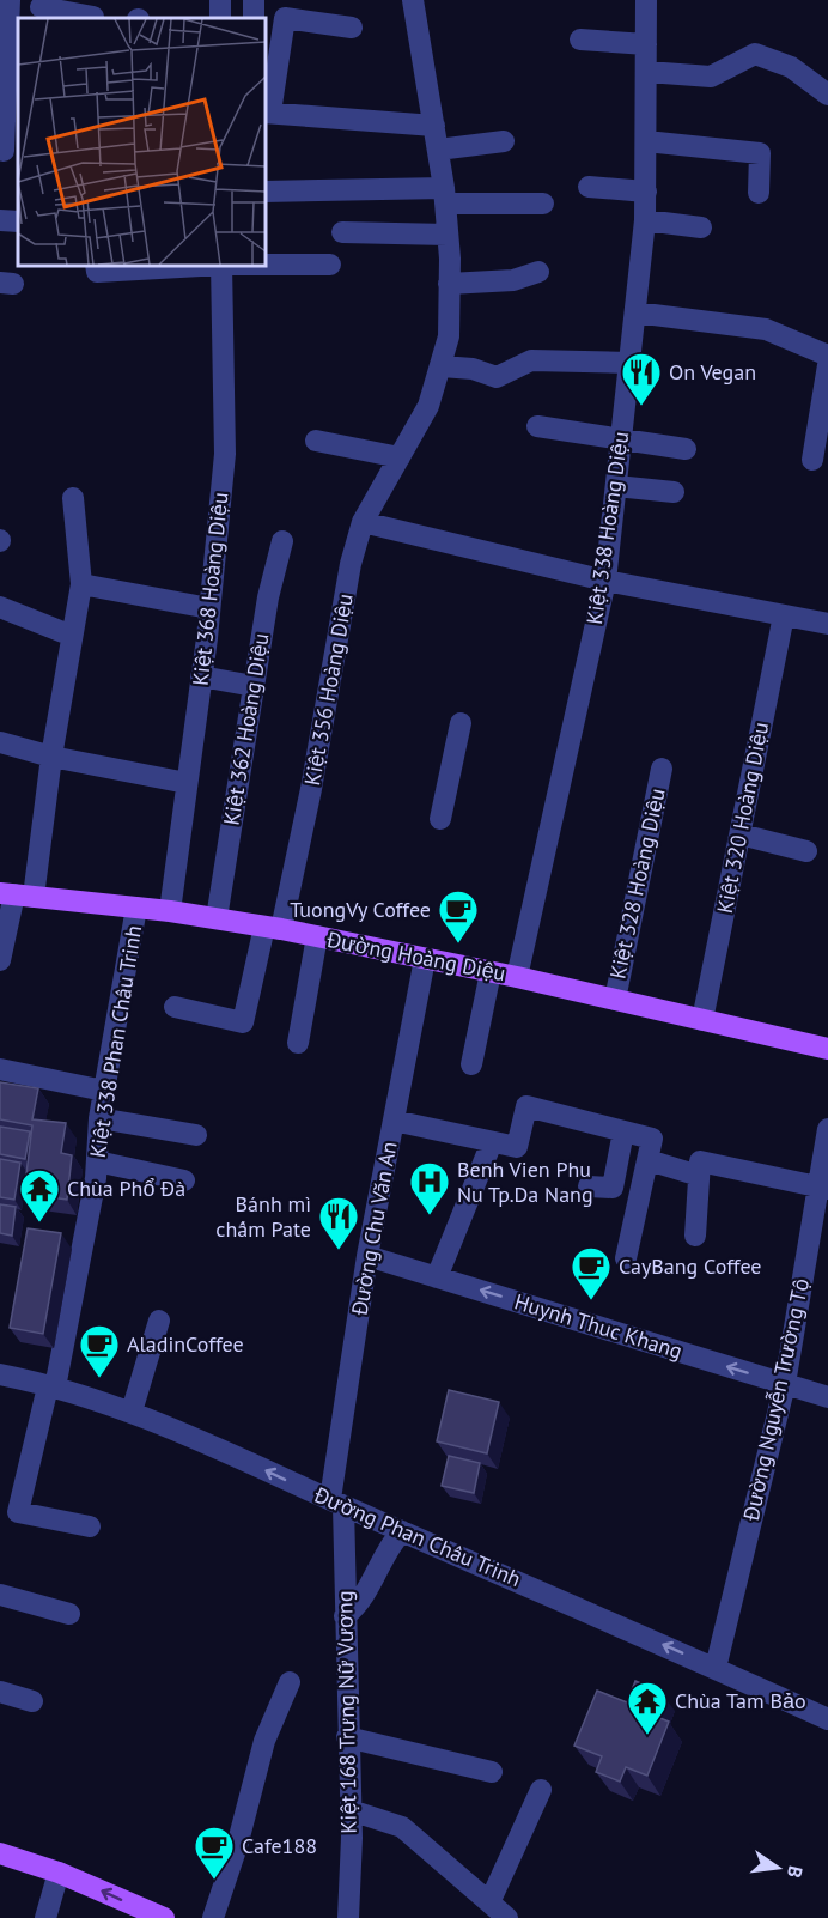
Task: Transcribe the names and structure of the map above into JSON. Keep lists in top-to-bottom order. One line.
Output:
{"streets":{"main road":["Đường Hoàng Diệu"],"street":["Kiệt 338 Hoàng Diệu","Kiệt 368 Hoàng Diệu","Kiệt 356 Hoàng Diệu","Kiệt 362 Hoàng Diệu","Kiệt 320 Hoàng Diệu","Kiệt 328 Hoàng Diệu","Kiệt 338 Phan Châu Trinh","Đường Chu Văn An","Huynh Thuc Khang","Đường Nguyễn Trường Tộ","Đường Phan Châu Trinh","Kiệt 168 Trưng Nữ Vương"]},"crossings":[["Kiệt 338 Hoàng Diệu","Đường Hoàng Diệu"],["Kiệt 368 Hoàng Diệu","Đường Hoàng Diệu"],["Kiệt 356 Hoàng Diệu","Đường Hoàng Diệu"],["Kiệt 362 Hoàng Diệu","Đường Hoàng Diệu"],["Kiệt 320 Hoàng Diệu","Đường Hoàng Diệu"],["Kiệt 328 Hoàng Diệu","Đường Hoàng Diệu"],["Đường Hoàng Diệu","Kiệt 338 Phan Châu Trinh"],["Đường Hoàng Diệu","Đường Chu Văn An"],["Kiệt 338 Phan Châu Trinh","Đường Phan Châu Trinh"],["Đường Chu Văn An","Huynh Thuc Khang"],["Đường Chu Văn An","Đường Phan Châu Trinh"],["Đường Chu Văn An","Kiệt 168 Trưng Nữ Vương"],["Huynh Thuc Khang","Đường Nguyễn Trường Tộ"],["Đường Nguyễn Trường Tộ","Đường Phan Châu Trinh"],["Đường Phan Châu Trinh","Kiệt 168 Trưng Nữ Vương"]],"one_way":["Huynh Thuc Khang","Đường Phan Châu Trinh"],"places":{"restaurant":["On Vegan","Bánh mì chấm Pate"],"cafe":["TuongVy Coffee","CayBang Coffee","AladinCoffee","Cafe188"],"hospital":["Benh Vien Phu Nu Tp.Da Nang"],"temple":["Chùa Phổ Đà","Chùa Tam Bảo"]},"north":"right"}
